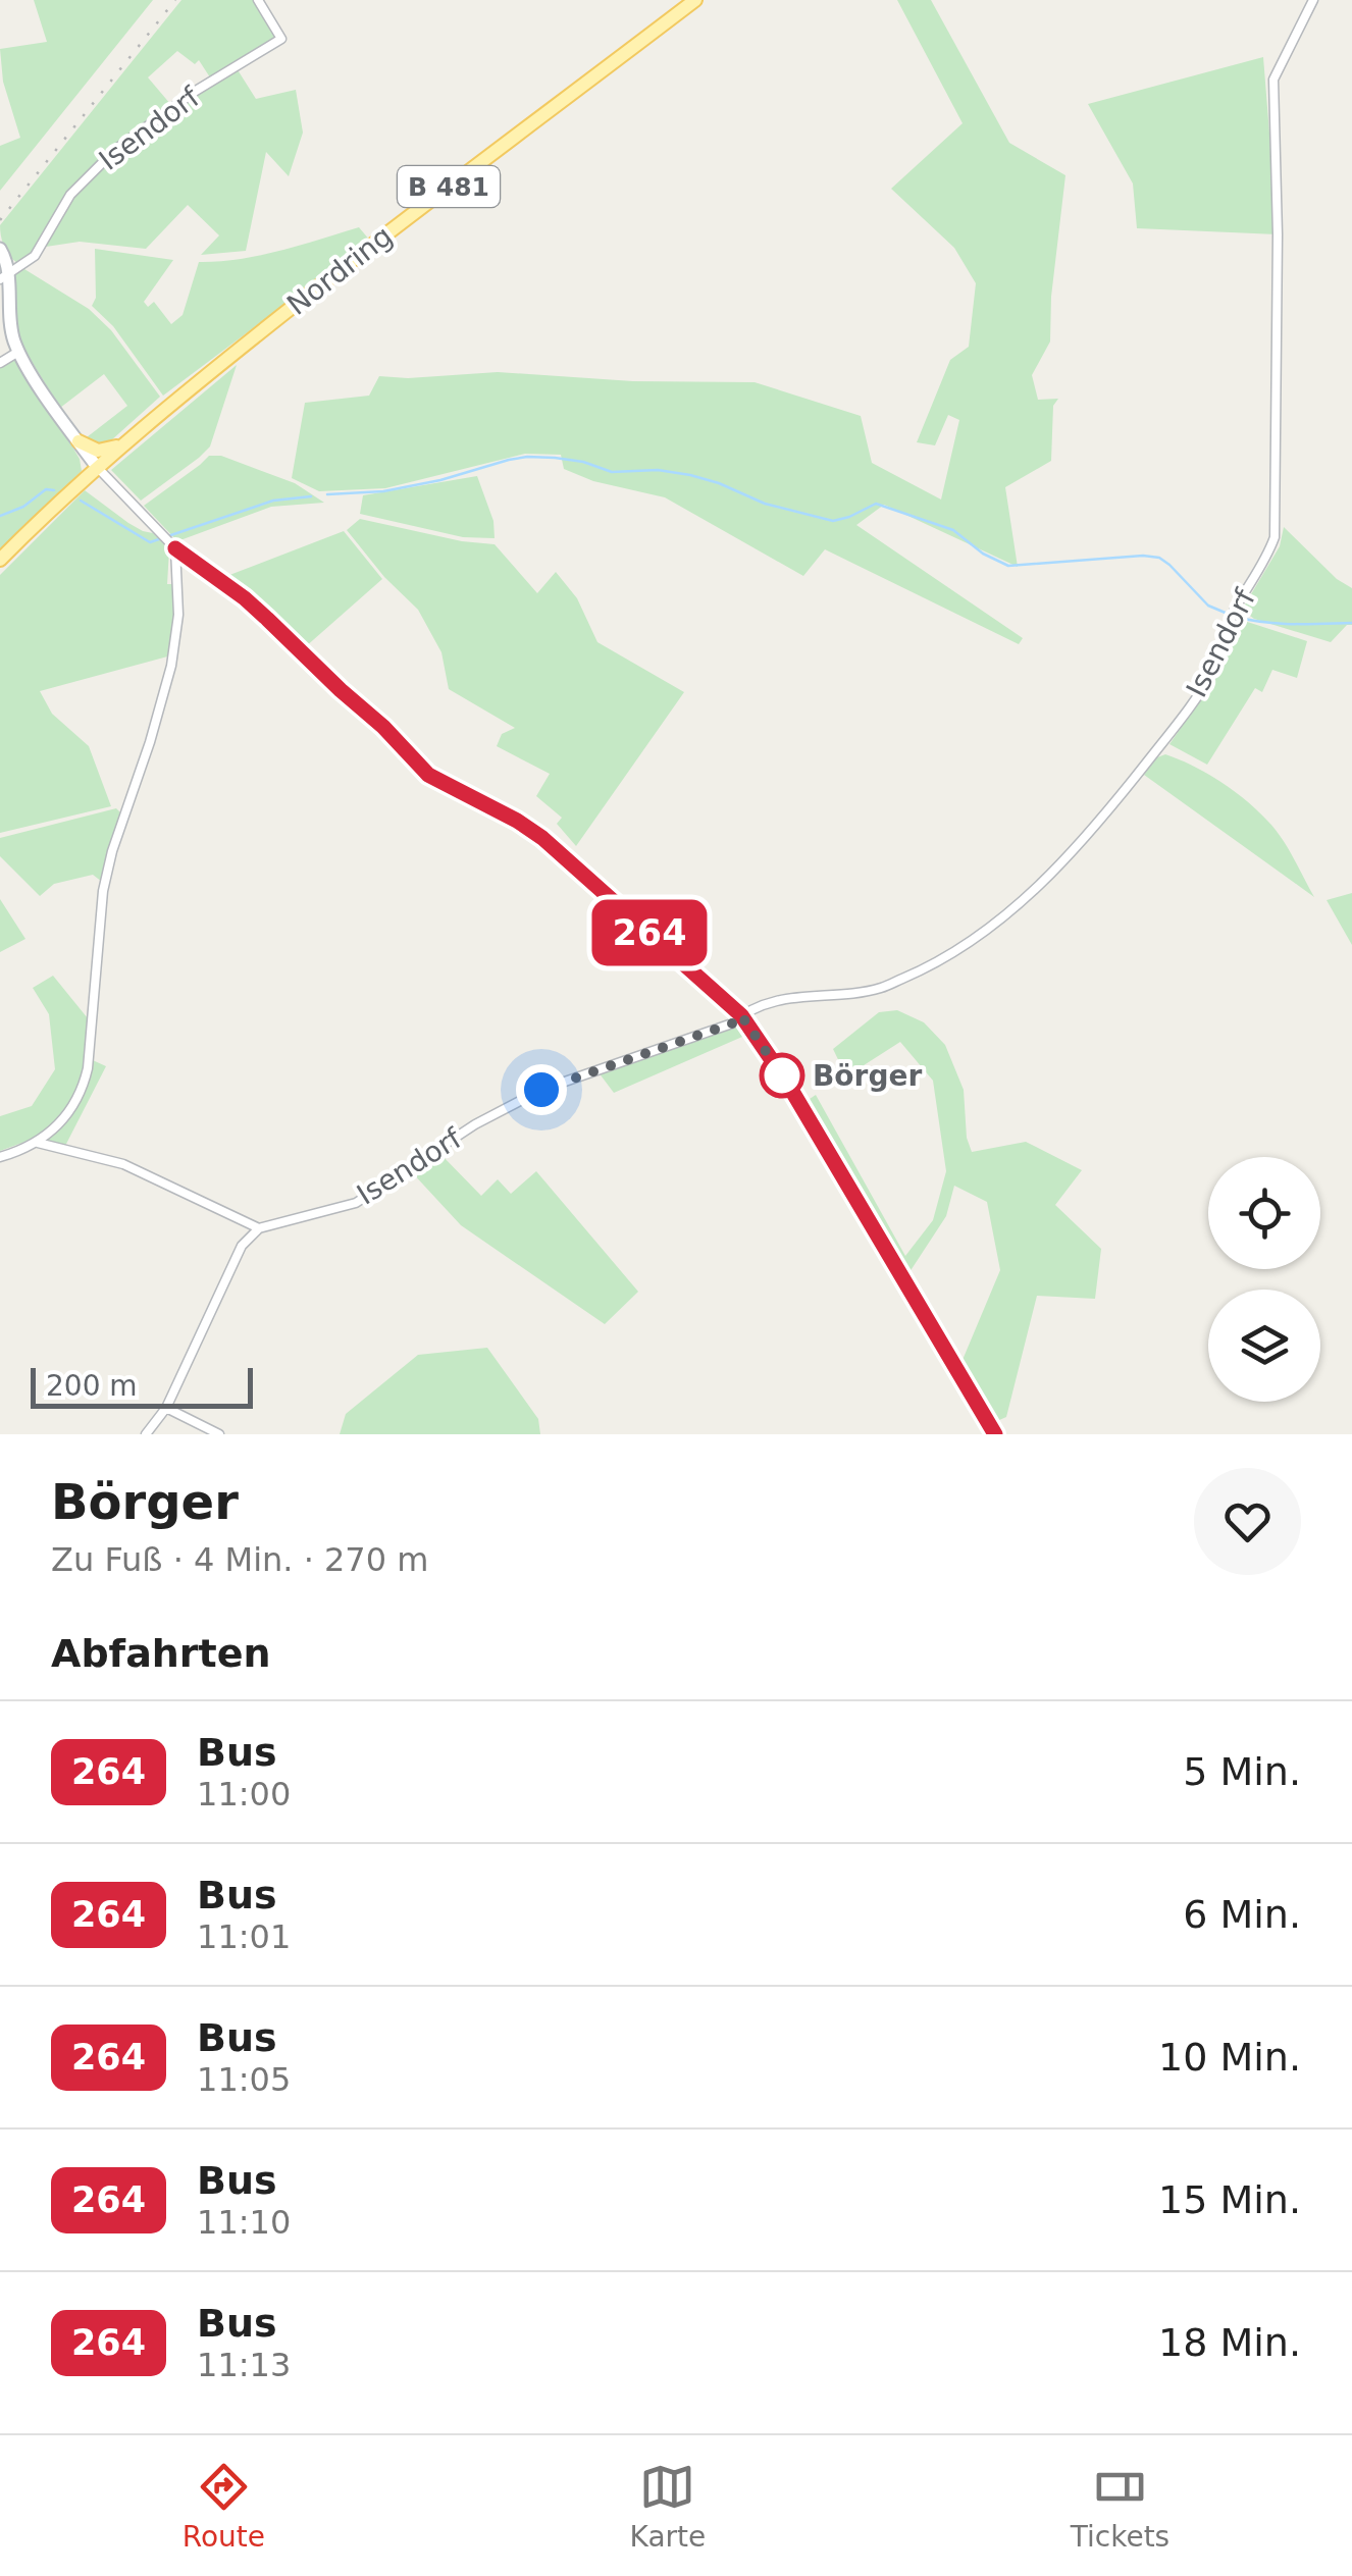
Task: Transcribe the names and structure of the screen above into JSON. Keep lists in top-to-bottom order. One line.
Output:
{"streets":{"main road":["B 481","Nordring"],"street":["Isendorf"]},"places":["Börger"],"lines":["bus line 264"],"scale_bar":"200 m","page":{"on_map":"264","scale":"200 m","heading":[["Börger","Zu Fuß · 4 Min. · 270 m"],"Abfahrten"],"list":[{"mark":"264","name":"Bus","note":"11:00","value":"5 Min."},{"mark":"264","name":"Bus","note":"11:01","value":"6 Min."},{"mark":"264","name":"Bus","note":"11:05","value":"10 Min."},{"mark":"264","name":"Bus","note":"11:10","value":"15 Min."},{"mark":"264","name":"Bus","note":"11:13","value":"18 Min."}],"tabs":["Route","Karte","Tickets"]}}
